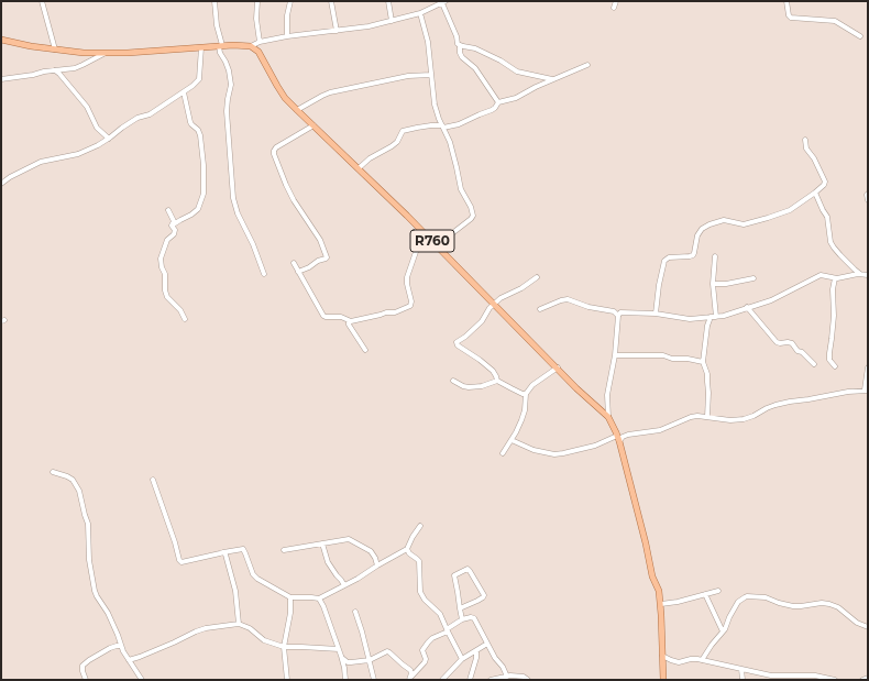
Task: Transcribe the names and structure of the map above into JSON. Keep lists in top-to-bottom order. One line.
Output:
{"streets":{"main road":["R760"]}}
